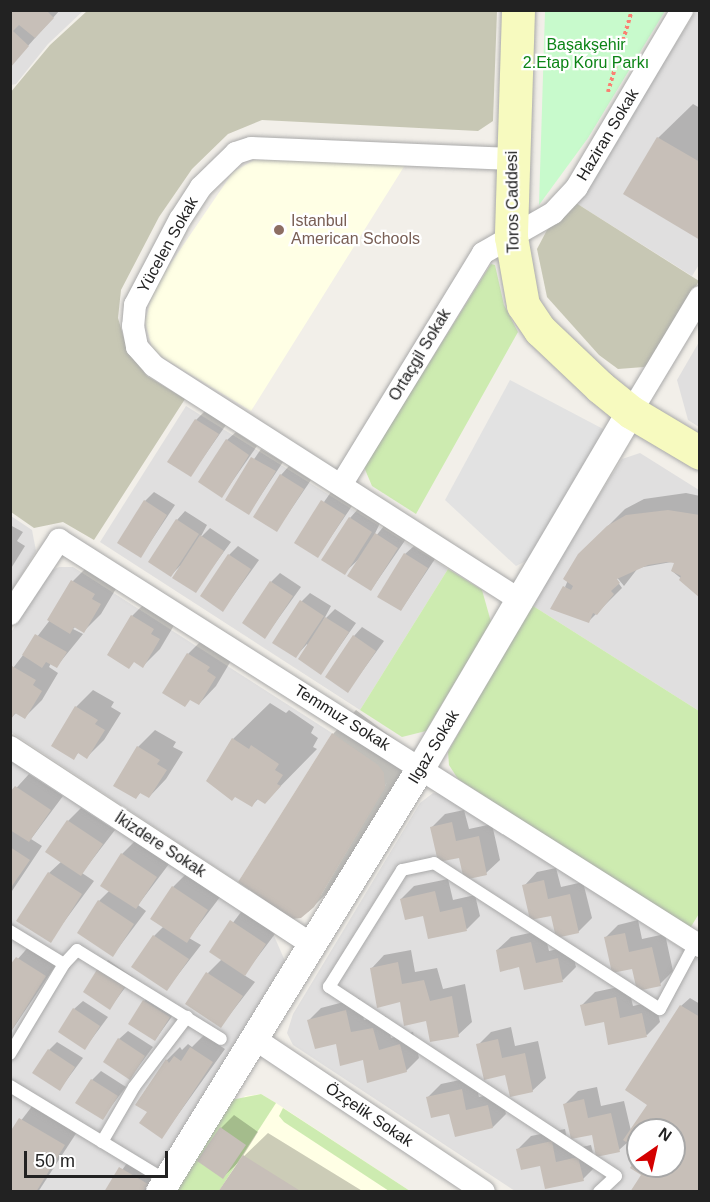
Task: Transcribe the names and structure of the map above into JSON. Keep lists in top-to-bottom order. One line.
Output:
{"streets":{"main road":["Toros Caddesi"],"street":["Haziran Sokak","Yücelen Sokak","Ortaçgil Sokak","Temmuz Sokak","Ilgaz Sokak","İkizdere Sokak","Özçelik Sokak"]},"crossings":[["Haziran Sokak","Toros Caddesi"],["Haziran Sokak","Ortaçgil Sokak"],["Toros Caddesi","Yücelen Sokak"],["Toros Caddesi","Ortaçgil Sokak"],["Toros Caddesi","Ilgaz Sokak"],["Yücelen Sokak","Ortaçgil Sokak"],["Yücelen Sokak","Ilgaz Sokak"],["Temmuz Sokak","Ilgaz Sokak"],["Ilgaz Sokak","İkizdere Sokak"],["Ilgaz Sokak","Özçelik Sokak"]],"parks":["Başakşehir 2.Etap Koru Parkı"],"places":["Istanbul American Schools"],"scale_bar":"50 m","north":"top right"}
